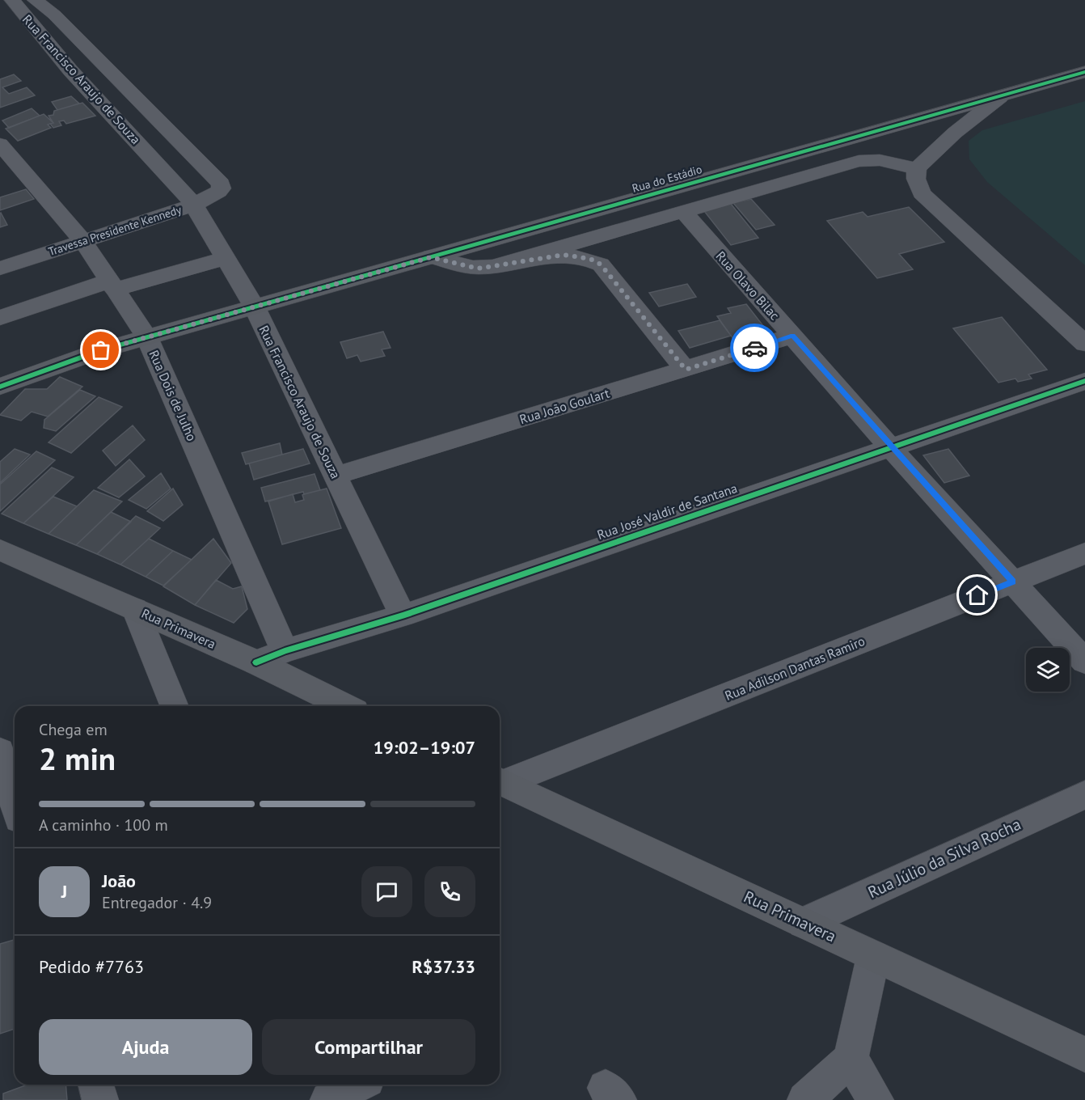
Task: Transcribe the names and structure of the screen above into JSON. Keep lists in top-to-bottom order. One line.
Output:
{"streets":{"street":["Rua Francisco Araujo de Souza","Rua do Estádio","Travessa Presidente Kennedy","Rua Olavo Bilac","Rua Dois de Julho","Rua João Goulart","Rua José Valdir de Santana","Rua Primavera","Rua Adilson Dantas Ramiro","Rua Júlio da Silva Rocha"]},"crossings":[["Rua Francisco Araujo de Souza","Rua do Estádio"],["Rua Francisco Araujo de Souza","Travessa Presidente Kennedy"],["Rua Francisco Araujo de Souza","Rua João Goulart"],["Rua Francisco Araujo de Souza","Rua José Valdir de Santana"],["Rua do Estádio","Rua Dois de Julho"],["Travessa Presidente Kennedy","Rua Dois de Julho"],["Rua Olavo Bilac","Rua João Goulart"],["Rua Olavo Bilac","Rua José Valdir de Santana"],["Rua Olavo Bilac","Rua Adilson Dantas Ramiro"],["Rua Dois de Julho","Rua José Valdir de Santana"],["Rua José Valdir de Santana","Rua Primavera"],["Rua Primavera","Rua Adilson Dantas Ramiro"],["Rua Primavera","Rua Júlio da Silva Rocha"]],"page":{"heading":["2 min","Chega em","19:02–19:07"],"panel":["João","Entregador · 4.9","Pedido #7763","R$37.33"],"bar":"A caminho · 100 m","round":"J","buttons":["Ajuda","Compartilhar"]}}
